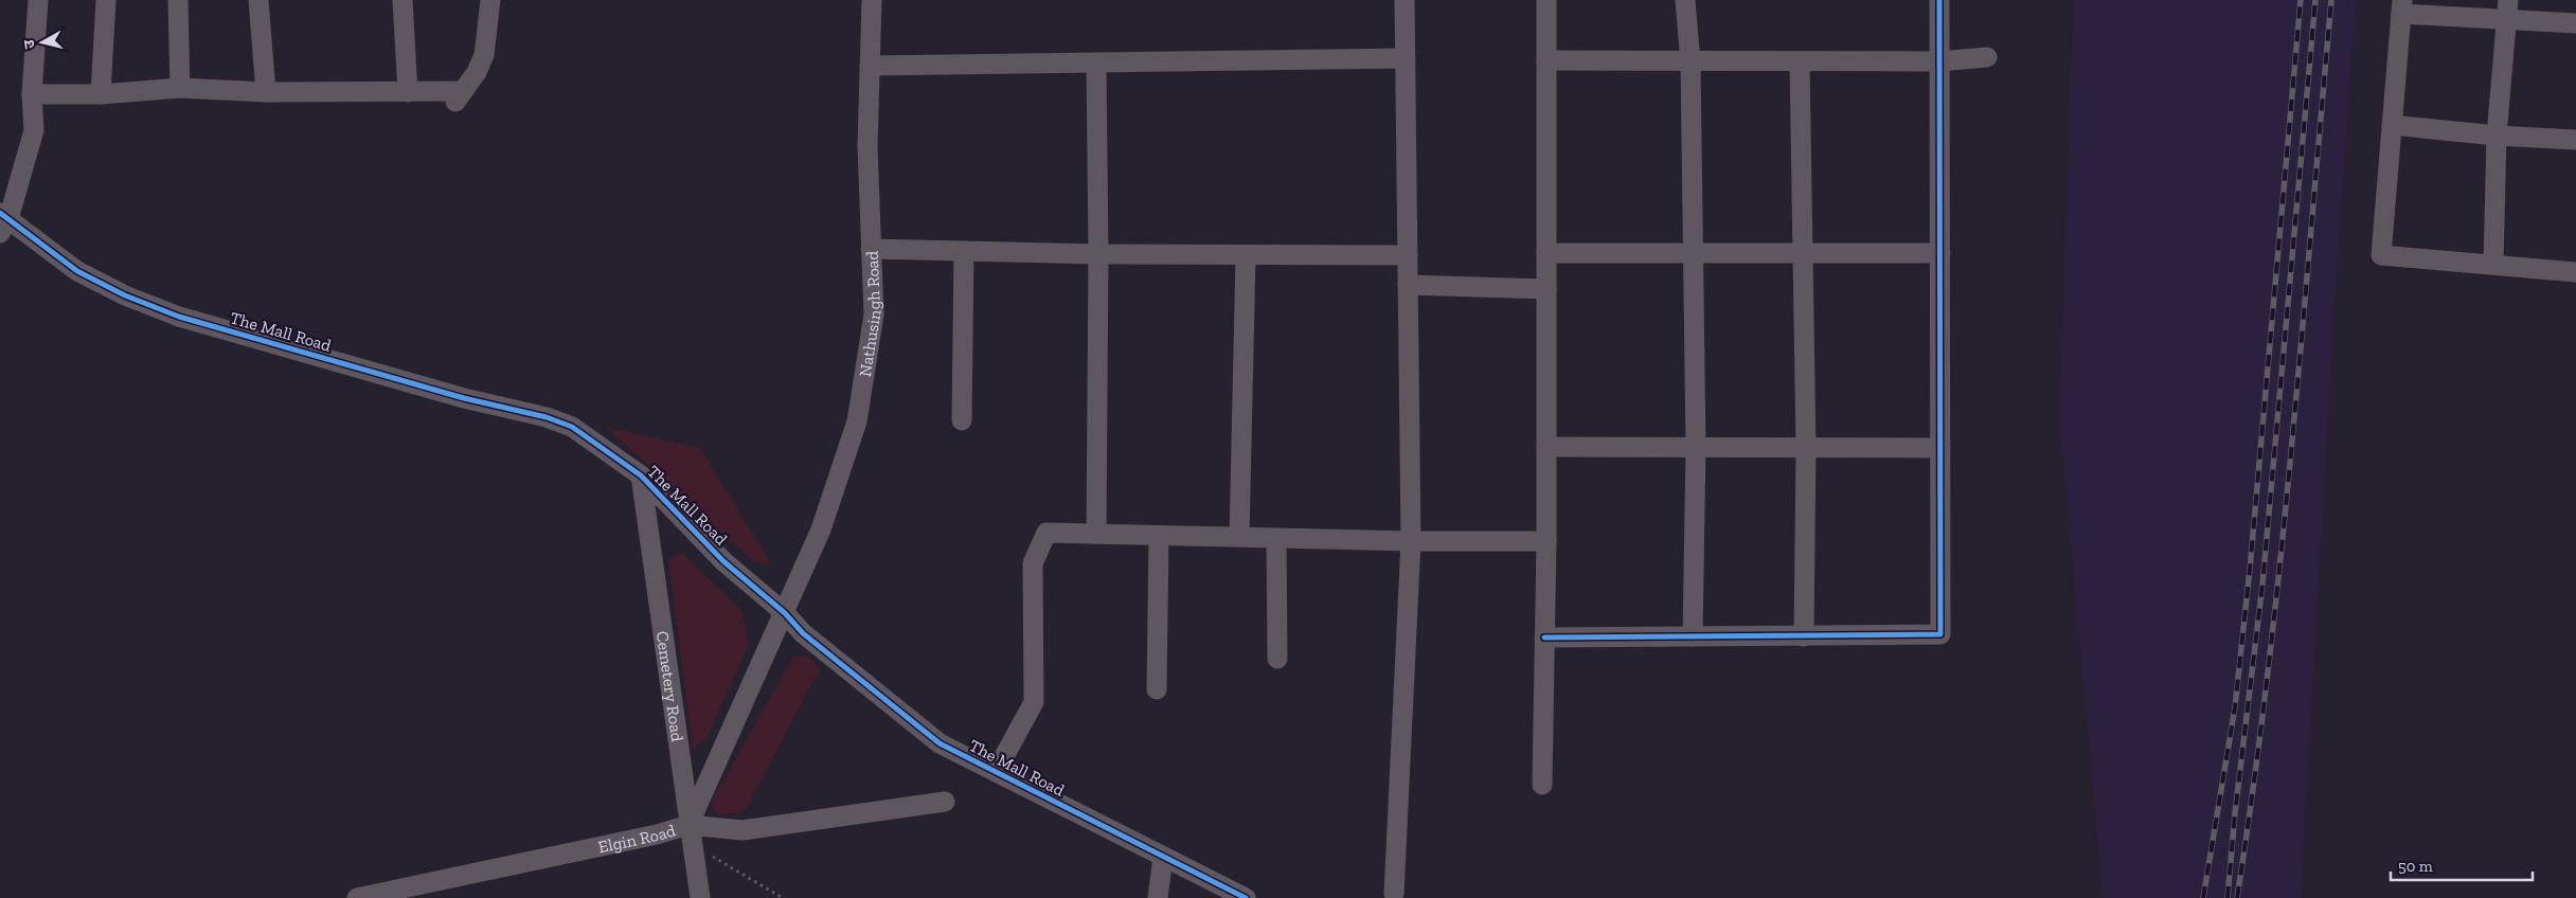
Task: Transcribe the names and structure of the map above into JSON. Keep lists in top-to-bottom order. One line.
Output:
{"streets":{"street":["Nathusingh Road","The Mall Road","Cemetery Road","Elgin Road"]},"crossings":[["Nathusingh Road","The Mall Road"],["Nathusingh Road","Elgin Road"],["The Mall Road","Cemetery Road"],["The Mall Road","Elgin Road"],["Cemetery Road","Elgin Road"]],"scale_bar":"50 m","north":"left"}
